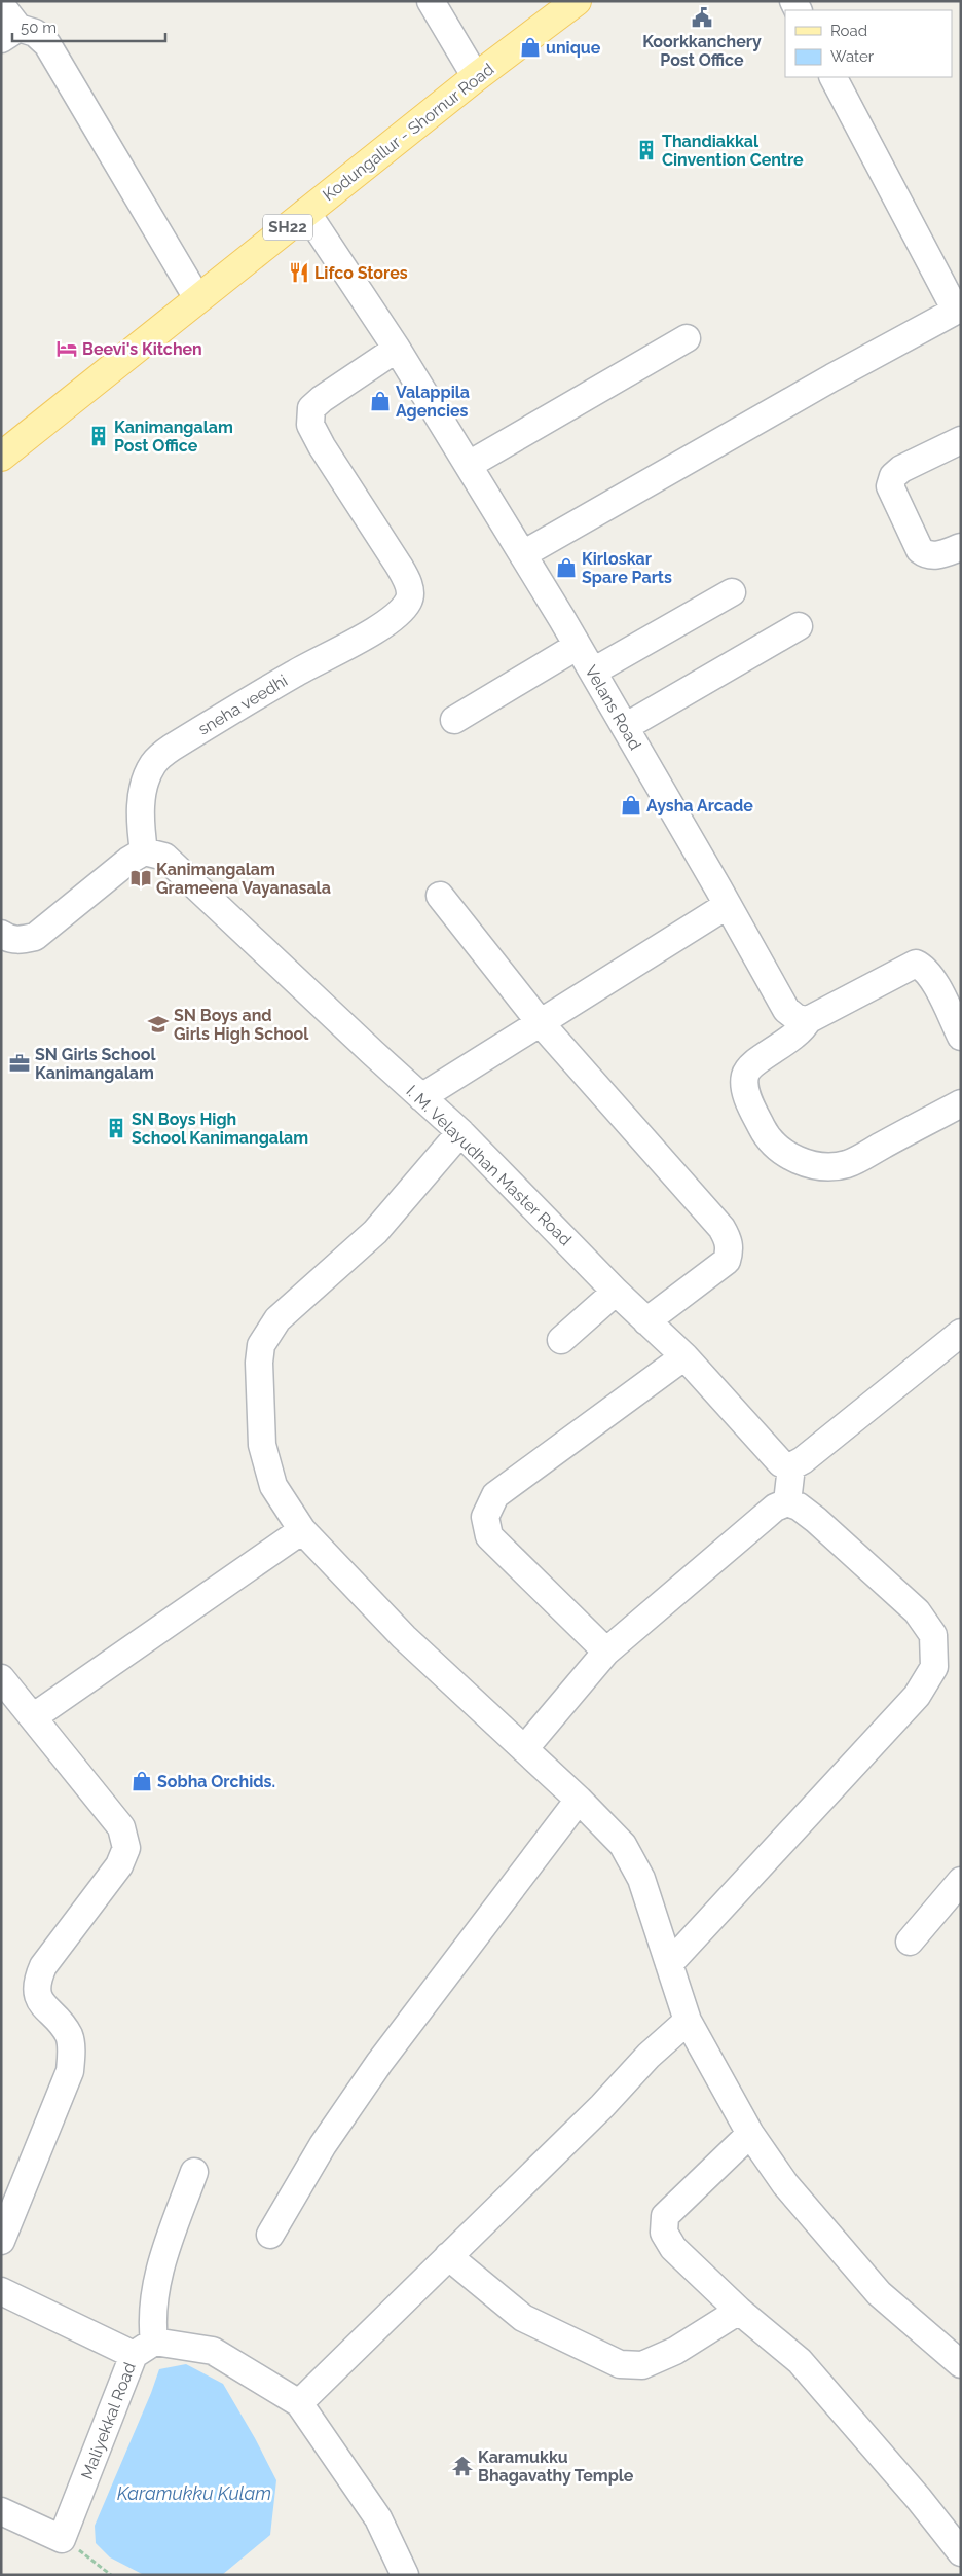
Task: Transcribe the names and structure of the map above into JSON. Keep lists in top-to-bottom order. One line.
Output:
{"streets":{"main road":["Kodungallur - Shornur Road","SH22"],"street":["sneha veedhi","Velans Road","I. M. Velayudhan Master Road","Maliyekkal Road"]},"crossings":[["Kodungallur - Shornur Road","Velans Road"],["sneha veedhi","Velans Road"],["sneha veedhi","I. M. Velayudhan Master Road"]],"water":["Karamukku Kulam"],"places":{"public building":["Koorkkanchery Post Office"],"shop":["unique","Valappila Agencies","Kirloskar Spare Parts","Aysha Arcade","Sobha Orchids."],"building":["Thandiakkal Cinvention Centre","Kanimangalam Post Office","SN Boys High School Kanimangalam"],"restaurant":["Lifco Stores"],"hotel":["Beevi's Kitchen"],"library":["Kanimangalam Grameena Vayanasala"],"school or university":["SN Boys and Girls High School"],"office":["SN Girls School Kanimangalam"],"temple":["Karamukku Bhagavathy Temple"]},"legend":["Road","Water"],"scale_bar":"50 m"}
